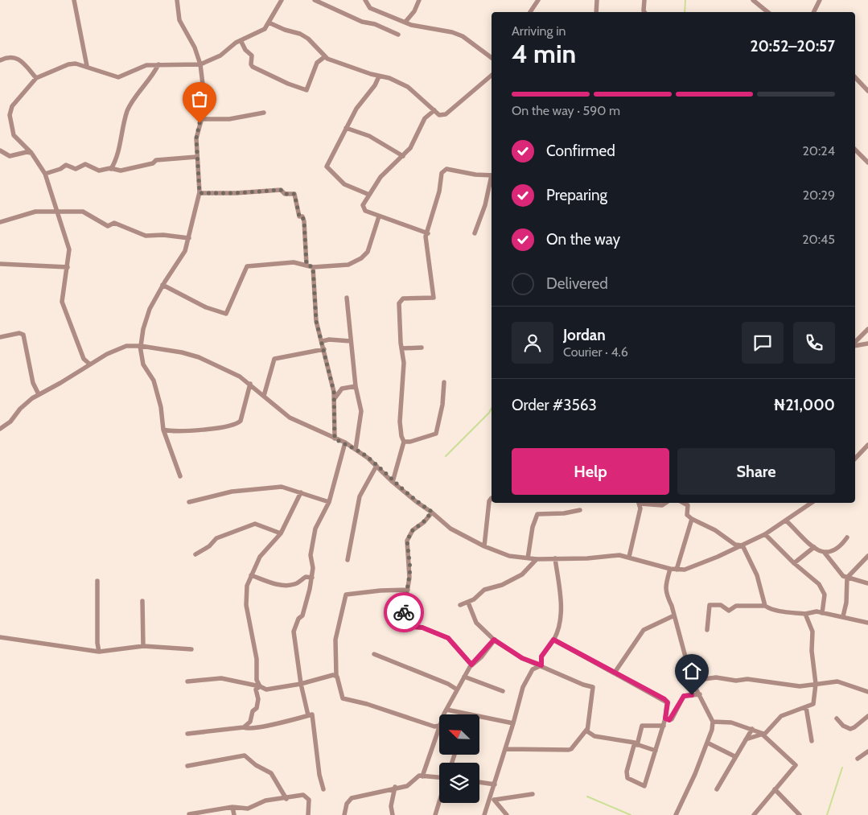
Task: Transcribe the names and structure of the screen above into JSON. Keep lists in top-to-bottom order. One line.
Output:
{"north":"top left","page":{"heading":["4 min","Arriving in","20:52–20:57"],"panel":["Jordan","Courier · 4.6","Order #3563","₦21,000"],"bar":"On the way · 590 m","list":[["Confirmed","20:24"],["Preparing","20:29"],["On the way","20:45"],"Delivered"],"buttons":["Help","Share"]}}
